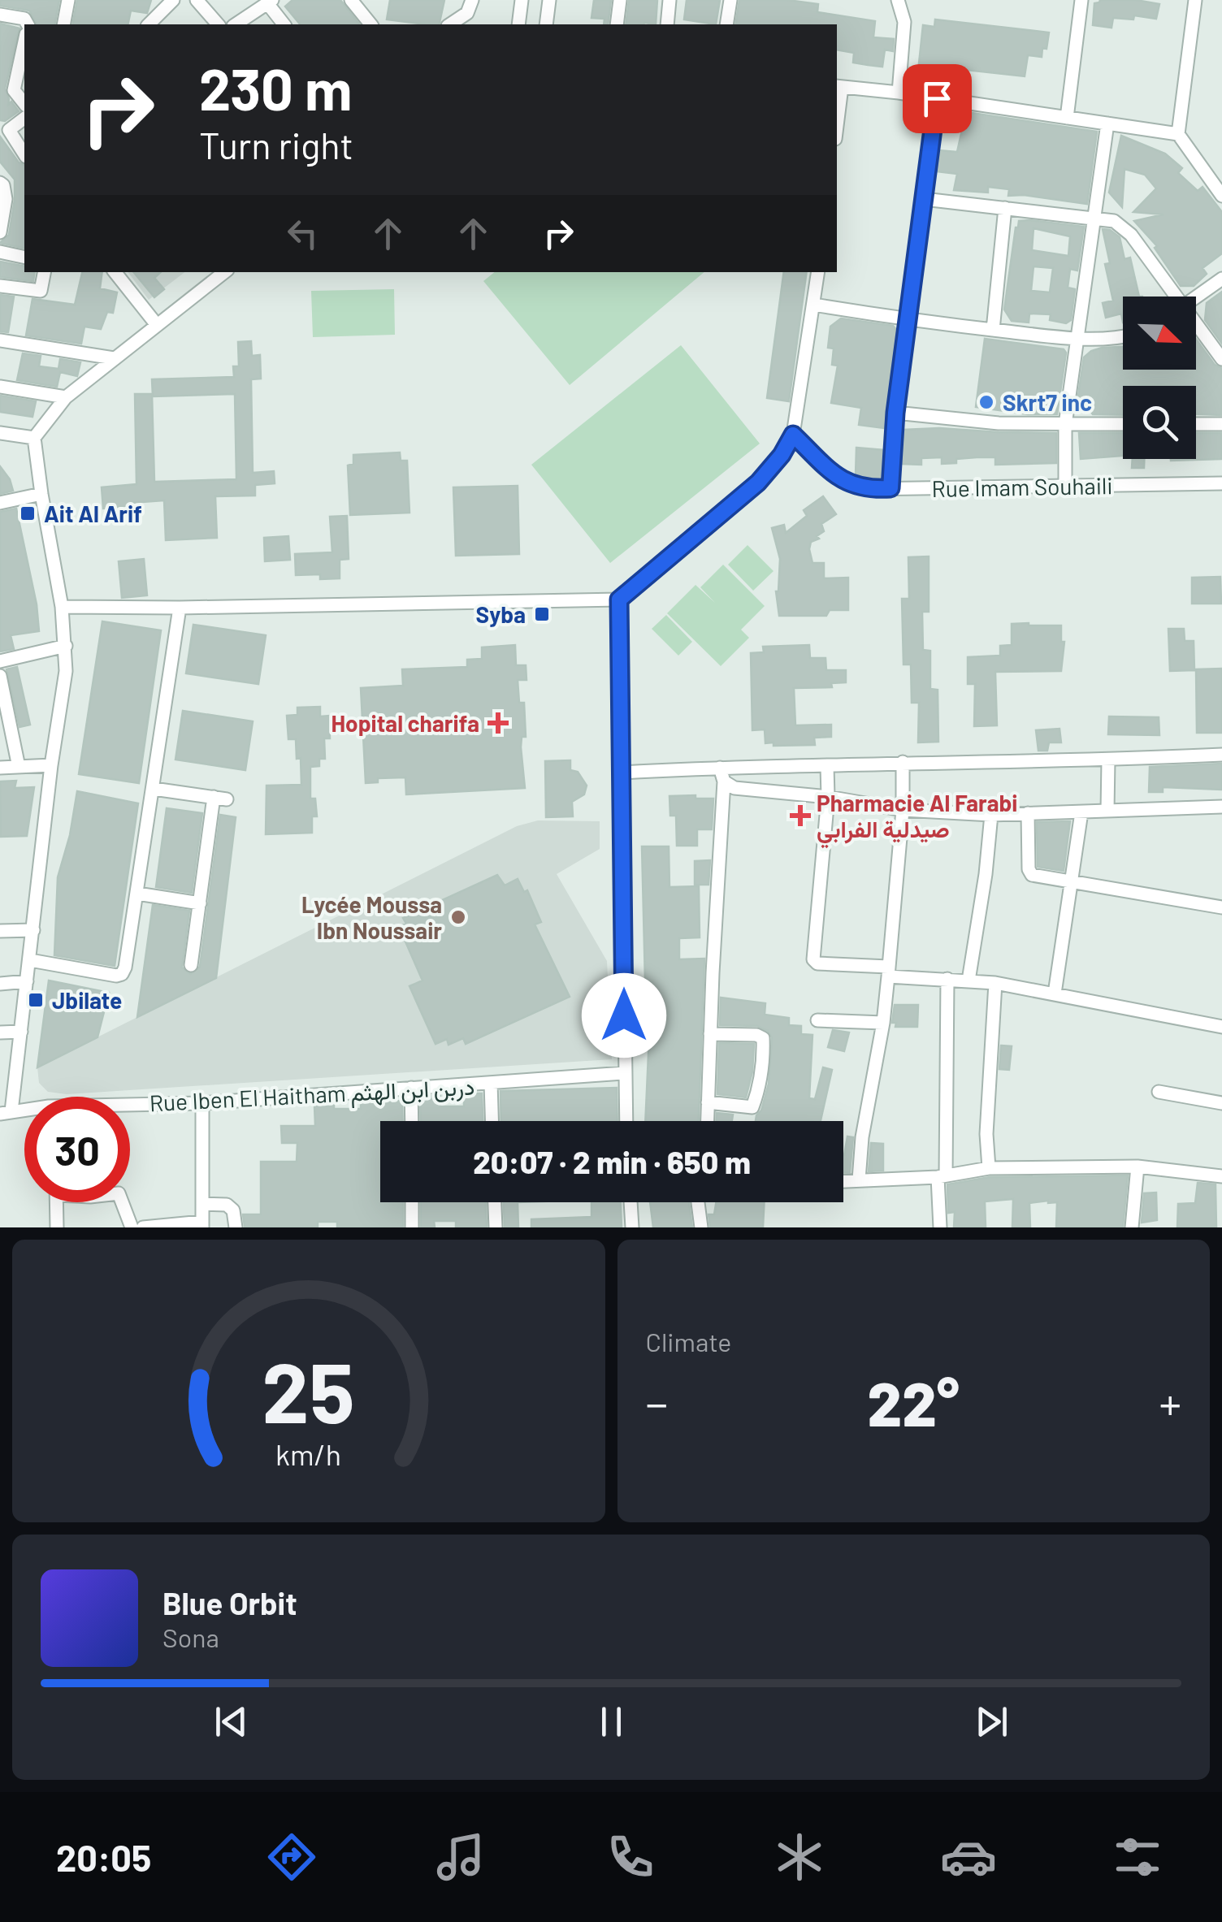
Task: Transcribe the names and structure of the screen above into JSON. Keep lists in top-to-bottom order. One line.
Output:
{"streets":{"street":["Rue Imam Souhaili","Rue Iben El Haitham دربن ابن الهثم"]},"places":{"other":["Skrt7 inc","Lycée Moussa Ibn Noussair"],"transit":["Ait Al Arif","Syba","Jbilate"],"health":["Hopital charifa","Pharmacie Al Farabi صيدلية الفرابي"]},"north":"bottom right","page":{"turn":["230 m","Turn right"],"limit":"30","trip":"20:07 · 2 min · 650 m","tile":"Climate","heat":["−","22°","+"],"song":["Blue Orbit","Sona"],"tabs":"20:05","gauge":["25","km/h"]}}
